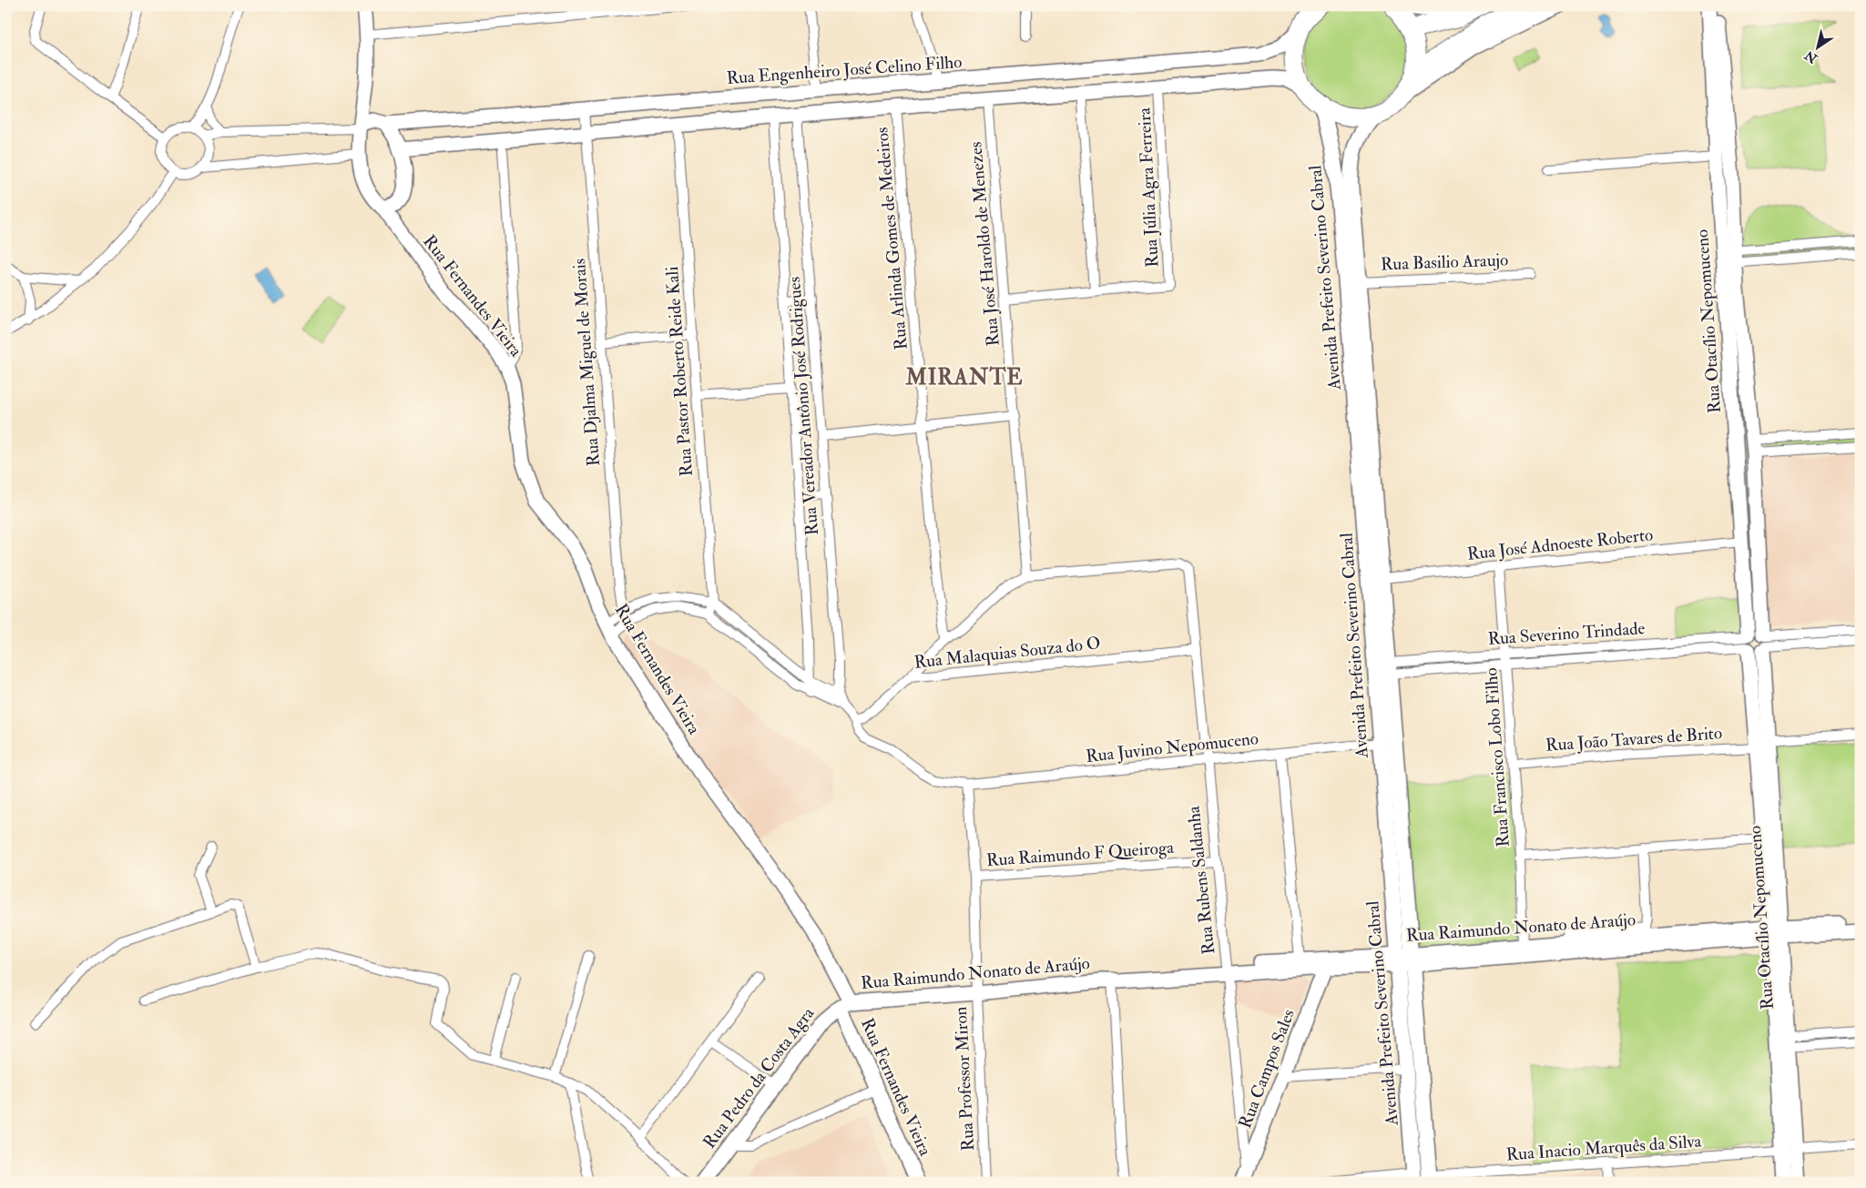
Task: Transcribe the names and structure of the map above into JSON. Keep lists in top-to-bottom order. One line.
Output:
{"streets":{"main road":["Avenida Prefeito Severino Cabral"],"street":["Rua Engenheiro José Celino Filho","Rua Júlia Agra Ferreira","Rua Arlinda Gomes de Medeiros","Rua José Haroldo de Menezes","Rua Basilio Araujo","Rua Fernandes Vieira","Rua Otacílio Nepomuceno","Rua Djalma Miguel de Morais","Rua Pastor Roberto Reide Kali","Rua Vereador Antônio José Rodrigues","Rua José Adnoeste Roberto","Rua Severino Trindade","Rua Malaquias Souza do O","Rua João Tavares de Brito","Rua Juvino Nepomuceno","Rua Francisco Lobo Filho","Rua Raimundo F Queiroga","Rua Rubens Saldanha","Rua Raimundo Nonato de Araújo","Rua Campos Sales","Rua Pedro da Costa Agra","Rua Professor Miron","Rua Inacio Marquês da Silva"]},"crossings":[["Rua Engenheiro José Celino Filho","Rua Fernandes Vieira"],["Rua Engenheiro José Celino Filho","Rua Djalma Miguel de Morais"],["Rua José Haroldo de Menezes","Rua Rubens Saldanha"],["Rua Basilio Araujo","Avenida Prefeito Severino Cabral"],["Avenida Prefeito Severino Cabral","Rua José Adnoeste Roberto"],["Avenida Prefeito Severino Cabral","Rua Severino Trindade"],["Avenida Prefeito Severino Cabral","Rua Juvino Nepomuceno"],["Avenida Prefeito Severino Cabral","Rua Raimundo Nonato de Araújo"],["Avenida Prefeito Severino Cabral","Rua Inacio Marquês da Silva"],["Rua Fernandes Vieira","Rua Raimundo Nonato de Araújo"],["Rua Fernandes Vieira","Rua Pedro da Costa Agra"],["Rua Otacílio Nepomuceno","Rua José Adnoeste Roberto"],["Rua Otacílio Nepomuceno","Rua Severino Trindade"],["Rua Otacílio Nepomuceno","Rua João Tavares de Brito"],["Rua Otacílio Nepomuceno","Rua Raimundo Nonato de Araújo"],["Rua Otacílio Nepomuceno","Rua Inacio Marquês da Silva"],["Rua José Adnoeste Roberto","Rua Francisco Lobo Filho"],["Rua Severino Trindade","Rua Francisco Lobo Filho"],["Rua Malaquias Souza do O","Rua Juvino Nepomuceno"],["Rua Malaquias Souza do O","Rua Rubens Saldanha"],["Rua João Tavares de Brito","Rua Francisco Lobo Filho"],["Rua Juvino Nepomuceno","Rua Rubens Saldanha"],["Rua Juvino Nepomuceno","Rua Professor Miron"],["Rua Francisco Lobo Filho","Rua Raimundo Nonato de Araújo"],["Rua Raimundo F Queiroga","Rua Rubens Saldanha"],["Rua Raimundo F Queiroga","Rua Professor Miron"],["Rua Rubens Saldanha","Rua Raimundo Nonato de Araújo"],["Rua Rubens Saldanha","Rua Campos Sales"],["Rua Raimundo Nonato de Araújo","Rua Campos Sales"],["Rua Raimundo Nonato de Araújo","Rua Pedro da Costa Agra"],["Rua Raimundo Nonato de Araújo","Rua Professor Miron"]],"districts":["MIRANTE"],"north":"bottom left"}
